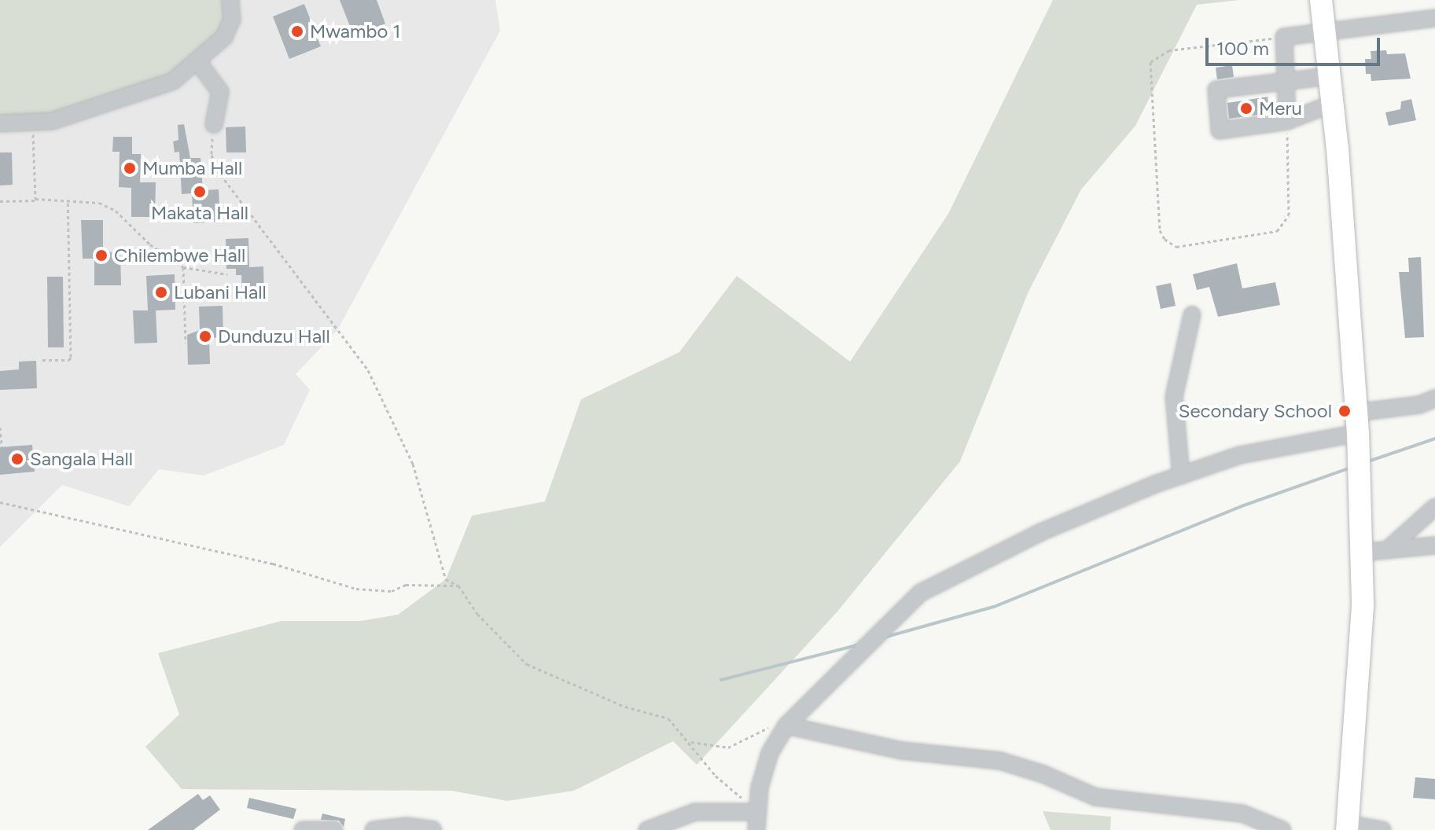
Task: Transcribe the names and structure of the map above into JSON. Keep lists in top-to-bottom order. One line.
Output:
{"places":["Mwambo 1","Meru","Mumba Hall","Makata Hall","Chilembwe Hall","Lubani Hall","Dunduzu Hall","Secondary School","Sangala Hall"],"scale_bar":"100 m"}
